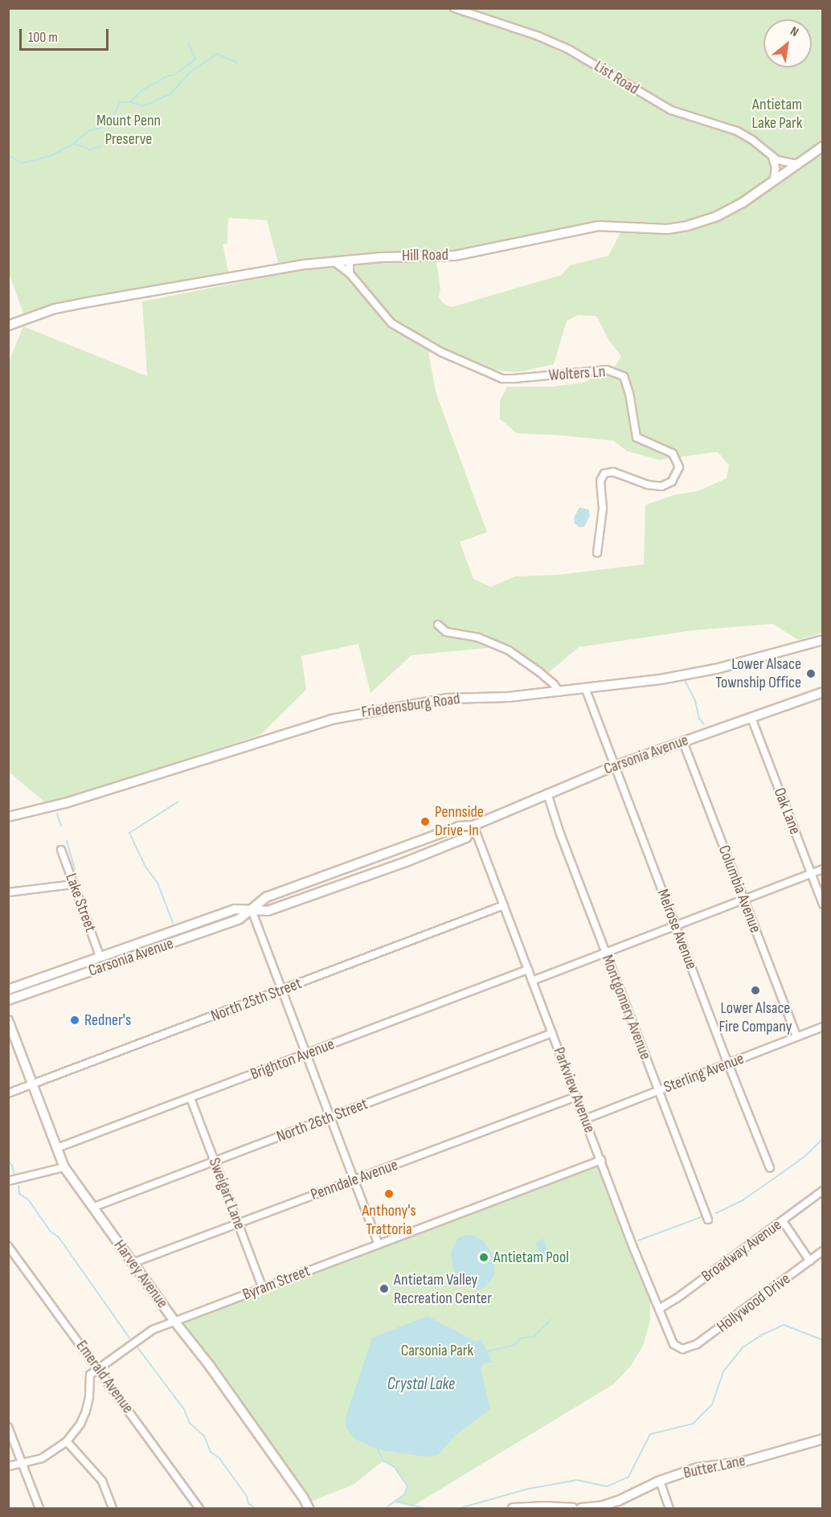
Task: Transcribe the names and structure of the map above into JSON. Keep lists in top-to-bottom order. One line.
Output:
{"streets":{"street":["List Road","Hill Road","Wolters Ln","Friedensburg Road","Carsonia Avenue","Oak Lane","Columbia Avenue","Lake Street","Melrose Avenue","North 25th Street","Montgomery Avenue","Brighton Avenue","Sterling Avenue","Parkview Avenue","North 26th Street","Penndale Avenue","Sweigart Lane","Broadway Avenue","Harvey Avenue","Byram Street","Hollywood Drive","Emerald Avenue","Butter Lane"]},"crossings":[["List Road","Hill Road"],["Friedensburg Road","Melrose Avenue"],["Carsonia Avenue","Oak Lane"],["Carsonia Avenue","Columbia Avenue"],["Carsonia Avenue","Lake Street"],["Carsonia Avenue","Melrose Avenue"],["Carsonia Avenue","Montgomery Avenue"],["Carsonia Avenue","Parkview Avenue"],["Columbia Avenue","Sterling Avenue"],["Melrose Avenue","Sterling Avenue"],["North 25th Street","Parkview Avenue"],["North 25th Street","Harvey Avenue"],["Montgomery Avenue","Sterling Avenue"],["Brighton Avenue","Parkview Avenue"],["Brighton Avenue","Sweigart Lane"],["Brighton Avenue","Harvey Avenue"],["Sterling Avenue","Parkview Avenue"],["Parkview Avenue","North 26th Street"],["Parkview Avenue","Penndale Avenue"],["Parkview Avenue","Broadway Avenue"],["Parkview Avenue","Byram Street"],["Parkview Avenue","Hollywood Drive"],["North 26th Street","Sweigart Lane"],["North 26th Street","Harvey Avenue"],["Penndale Avenue","Sweigart Lane"],["Penndale Avenue","Harvey Avenue"],["Sweigart Lane","Byram Street"],["Harvey Avenue","Byram Street"],["Byram Street","Emerald Avenue"]],"water":["Crystal Lake"],"parks":["Antietam Lake Park","Mount Penn Preserve","Carsonia Park"],"places":["Lower Alsace Township Office","Pennside Drive-In","Lower Alsace Fire Company","Redner's","Anthony's Trattoria","Antietam Pool","Antietam Valley Recreation Center"],"scale_bar":"100 m","north":"top right"}
